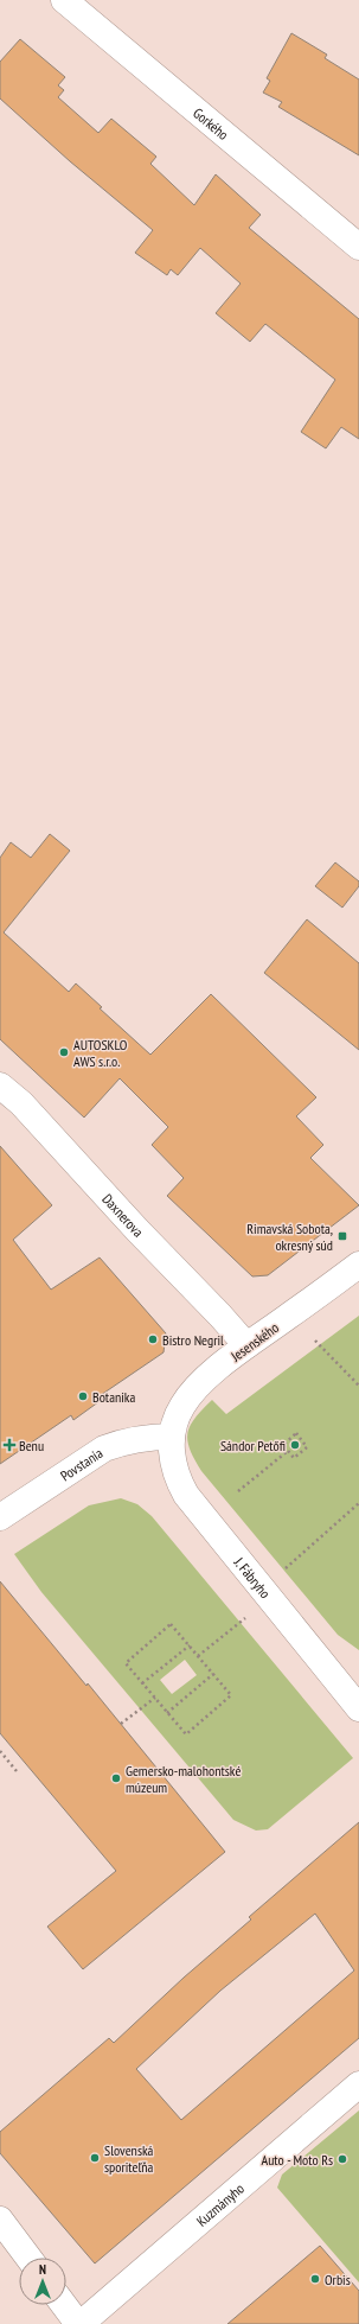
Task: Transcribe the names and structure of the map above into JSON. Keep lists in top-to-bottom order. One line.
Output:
{"streets":{"street":["Gorkého","Daxnerova","Jesenského","Povstania","J. Fábryho","Kuzmányho"]},"crossings":[["Daxnerova","Jesenského"],["Jesenského","Povstania"],["Jesenského","J. Fábryho"],["Povstania","J. Fábryho"]],"places":{"other":["AUTOSKLO AWS s.r.o.","Bistro Negril","Botanika","Sándor Petőfi","Gemersko-malohontské múzeum","Slovenská sporiteľňa","Auto - Moto Rs","Orbis"],"transit":["Rimavská Sobota, okresný súd"],"health":["Benu"]},"north":"top"}
